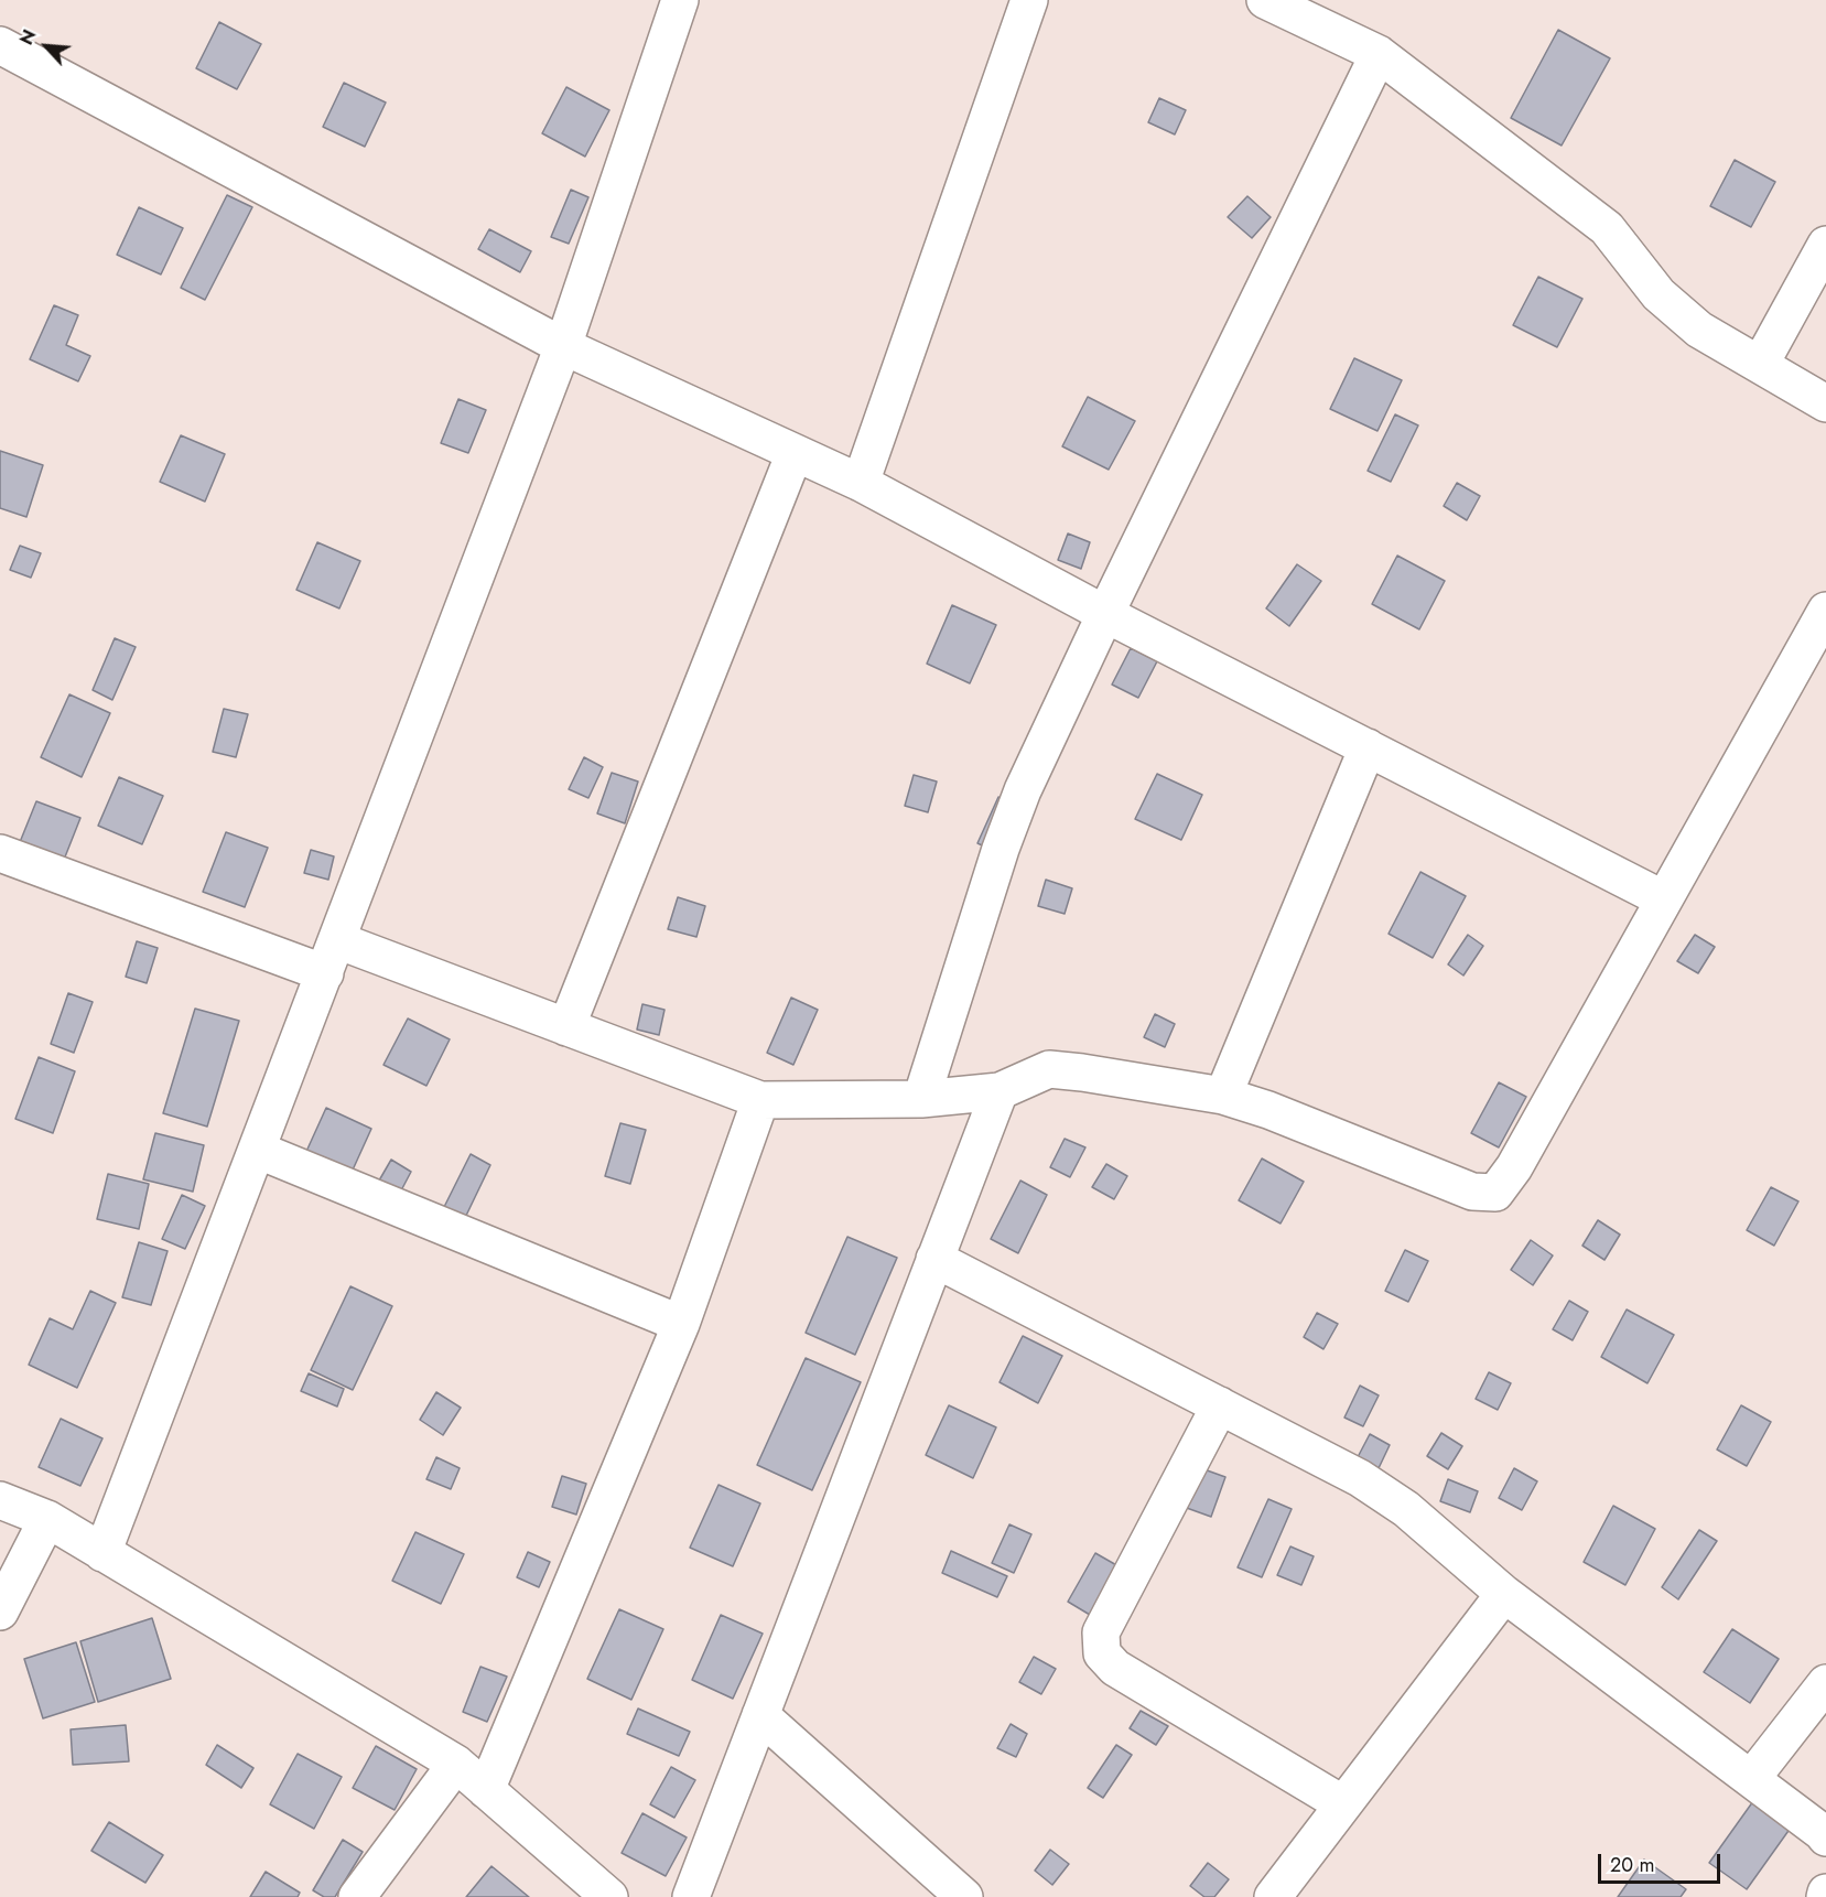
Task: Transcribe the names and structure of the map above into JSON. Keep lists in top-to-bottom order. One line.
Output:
{"scale_bar":"20 m","north":"top left"}
